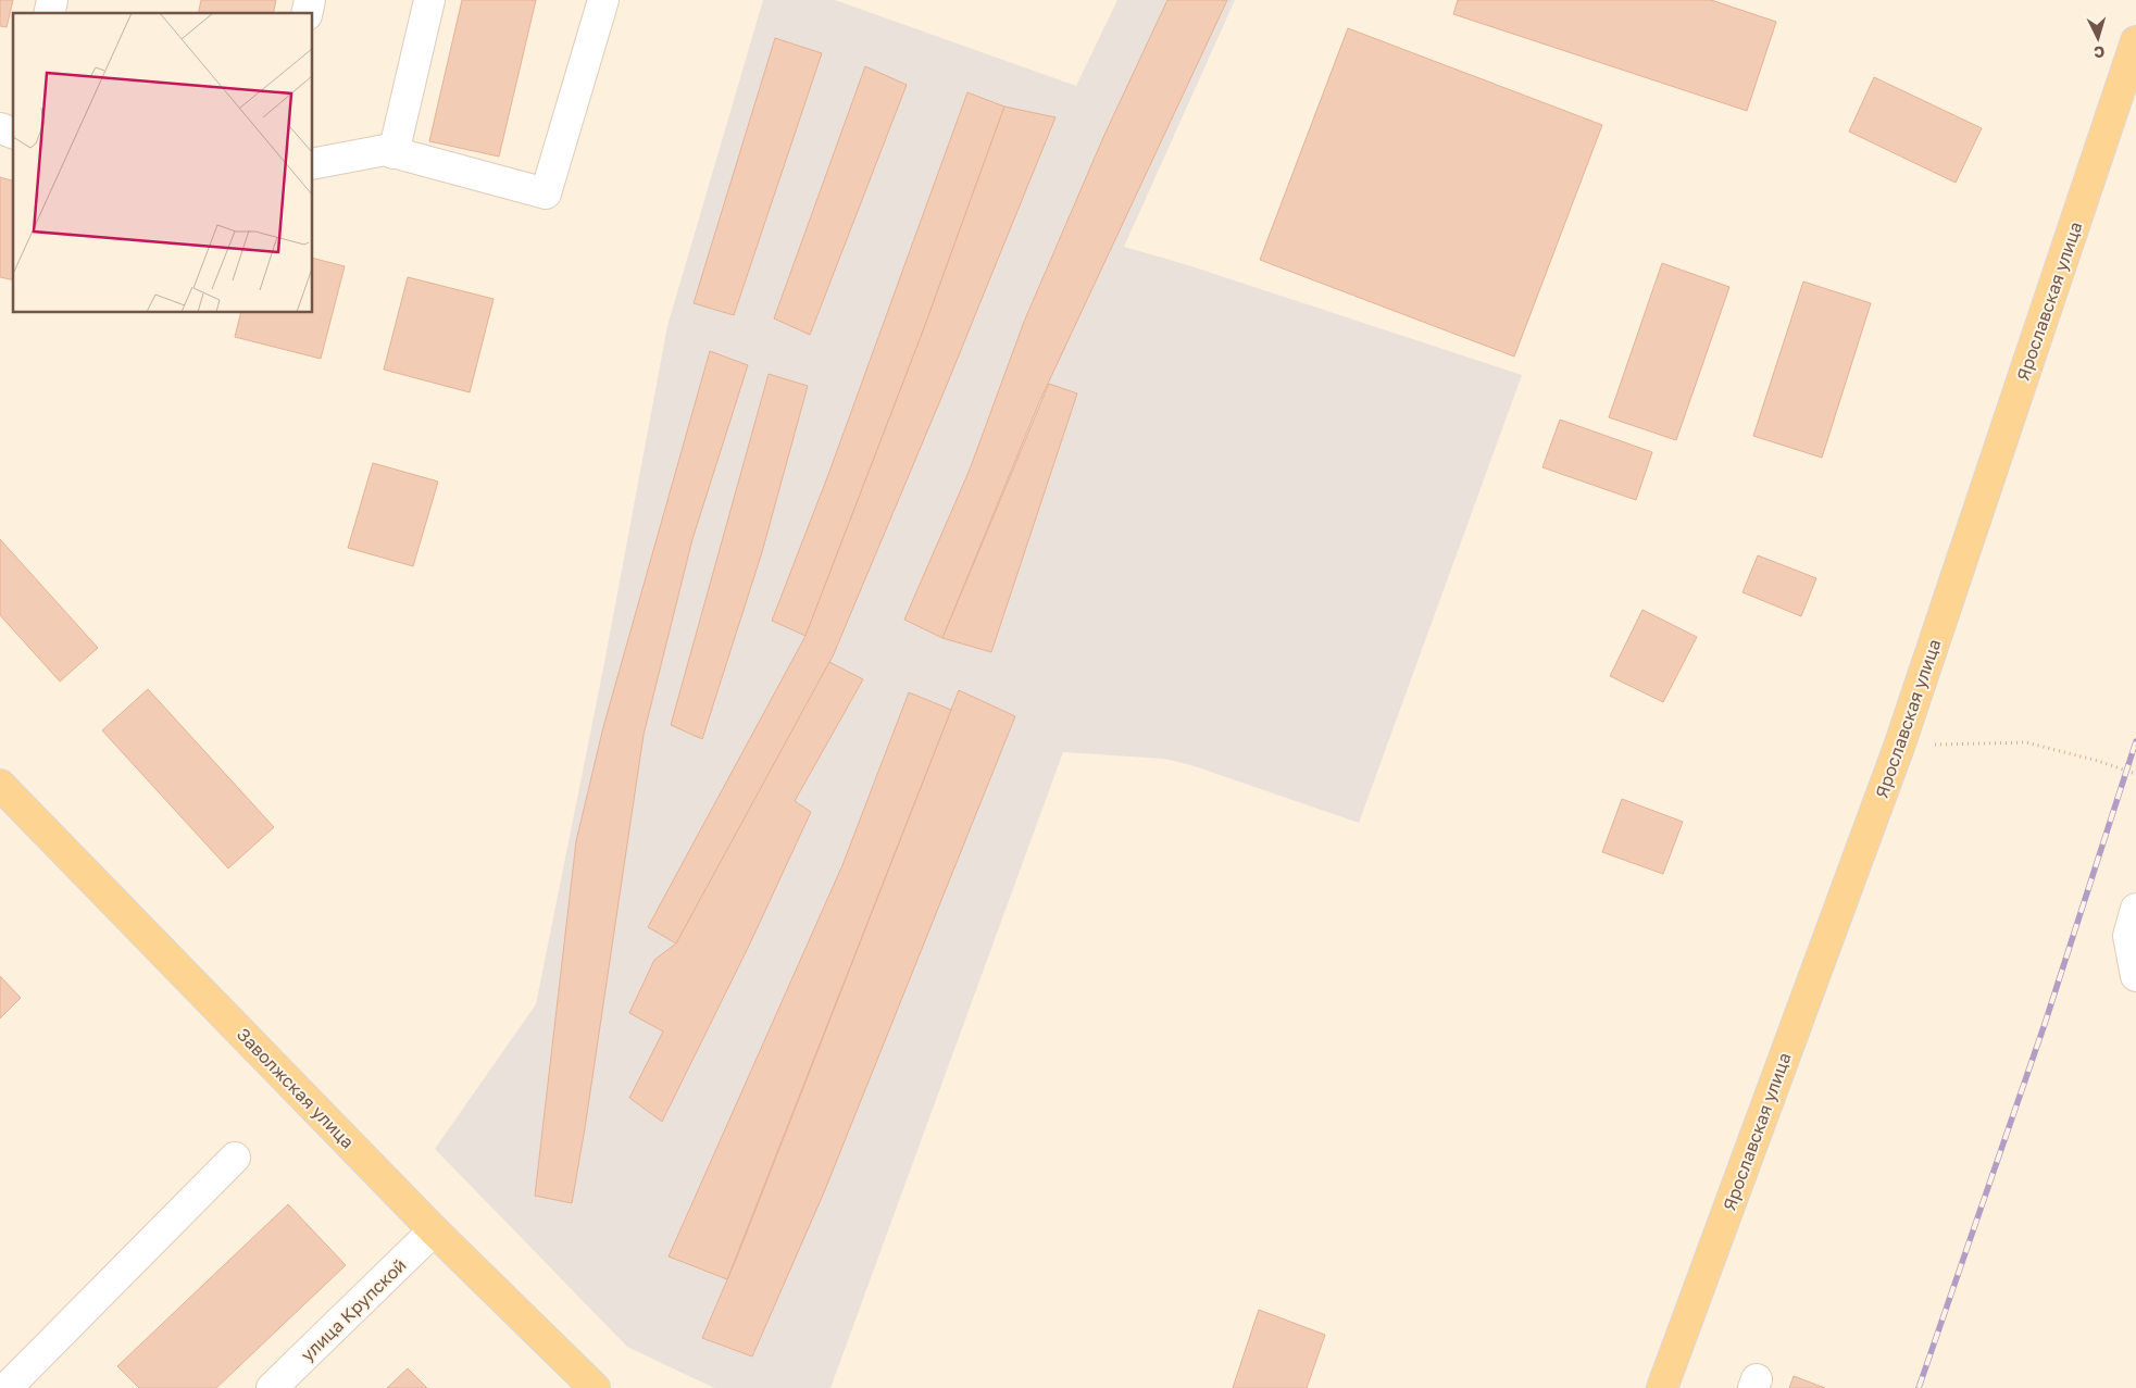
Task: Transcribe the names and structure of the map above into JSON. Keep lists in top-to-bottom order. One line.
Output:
{"streets":{"main road":["Ярославская улица","Заволжская улица"],"street":["улица Крупской"]},"crossings":[["Заволжская улица","улица Крупской"]],"north":"bottom"}
